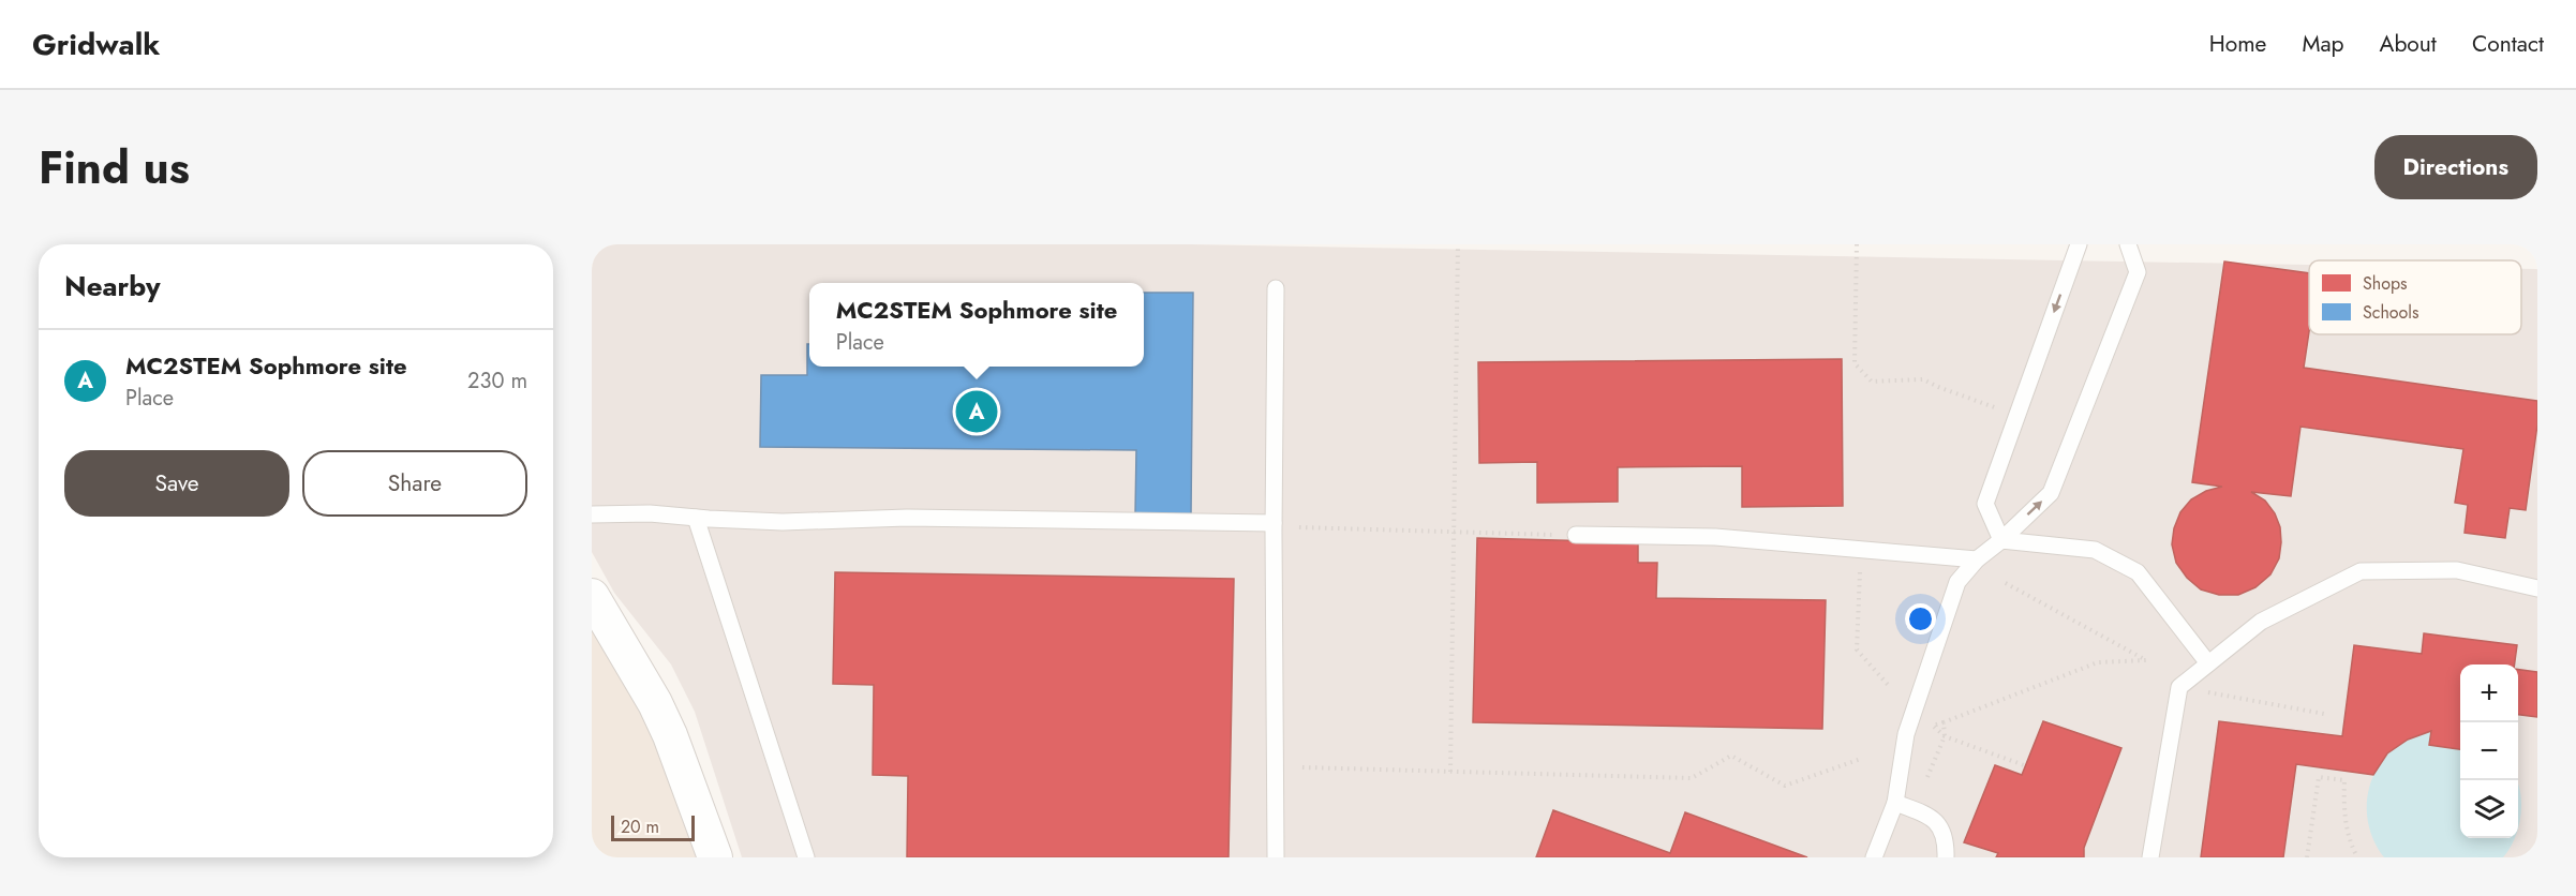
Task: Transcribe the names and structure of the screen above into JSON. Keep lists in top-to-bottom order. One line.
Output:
{"legend":["Shops","Schools"],"scale_bar":"20 m","page":{"header":"Gridwalk","nav":["Home","Map","About","Contact"],"title":"Find us","buttons":["Directions",["Save","Share"]],"heading":"Nearby","popup":["MC2STEM Sophmore site","Place"],"list":[{"mark":"A","name":"MC2STEM Sophmore site","note":"Place","value":"230 m"}],"pins":"A","map_buttons":["+","−"],"scale":"20 m"}}
